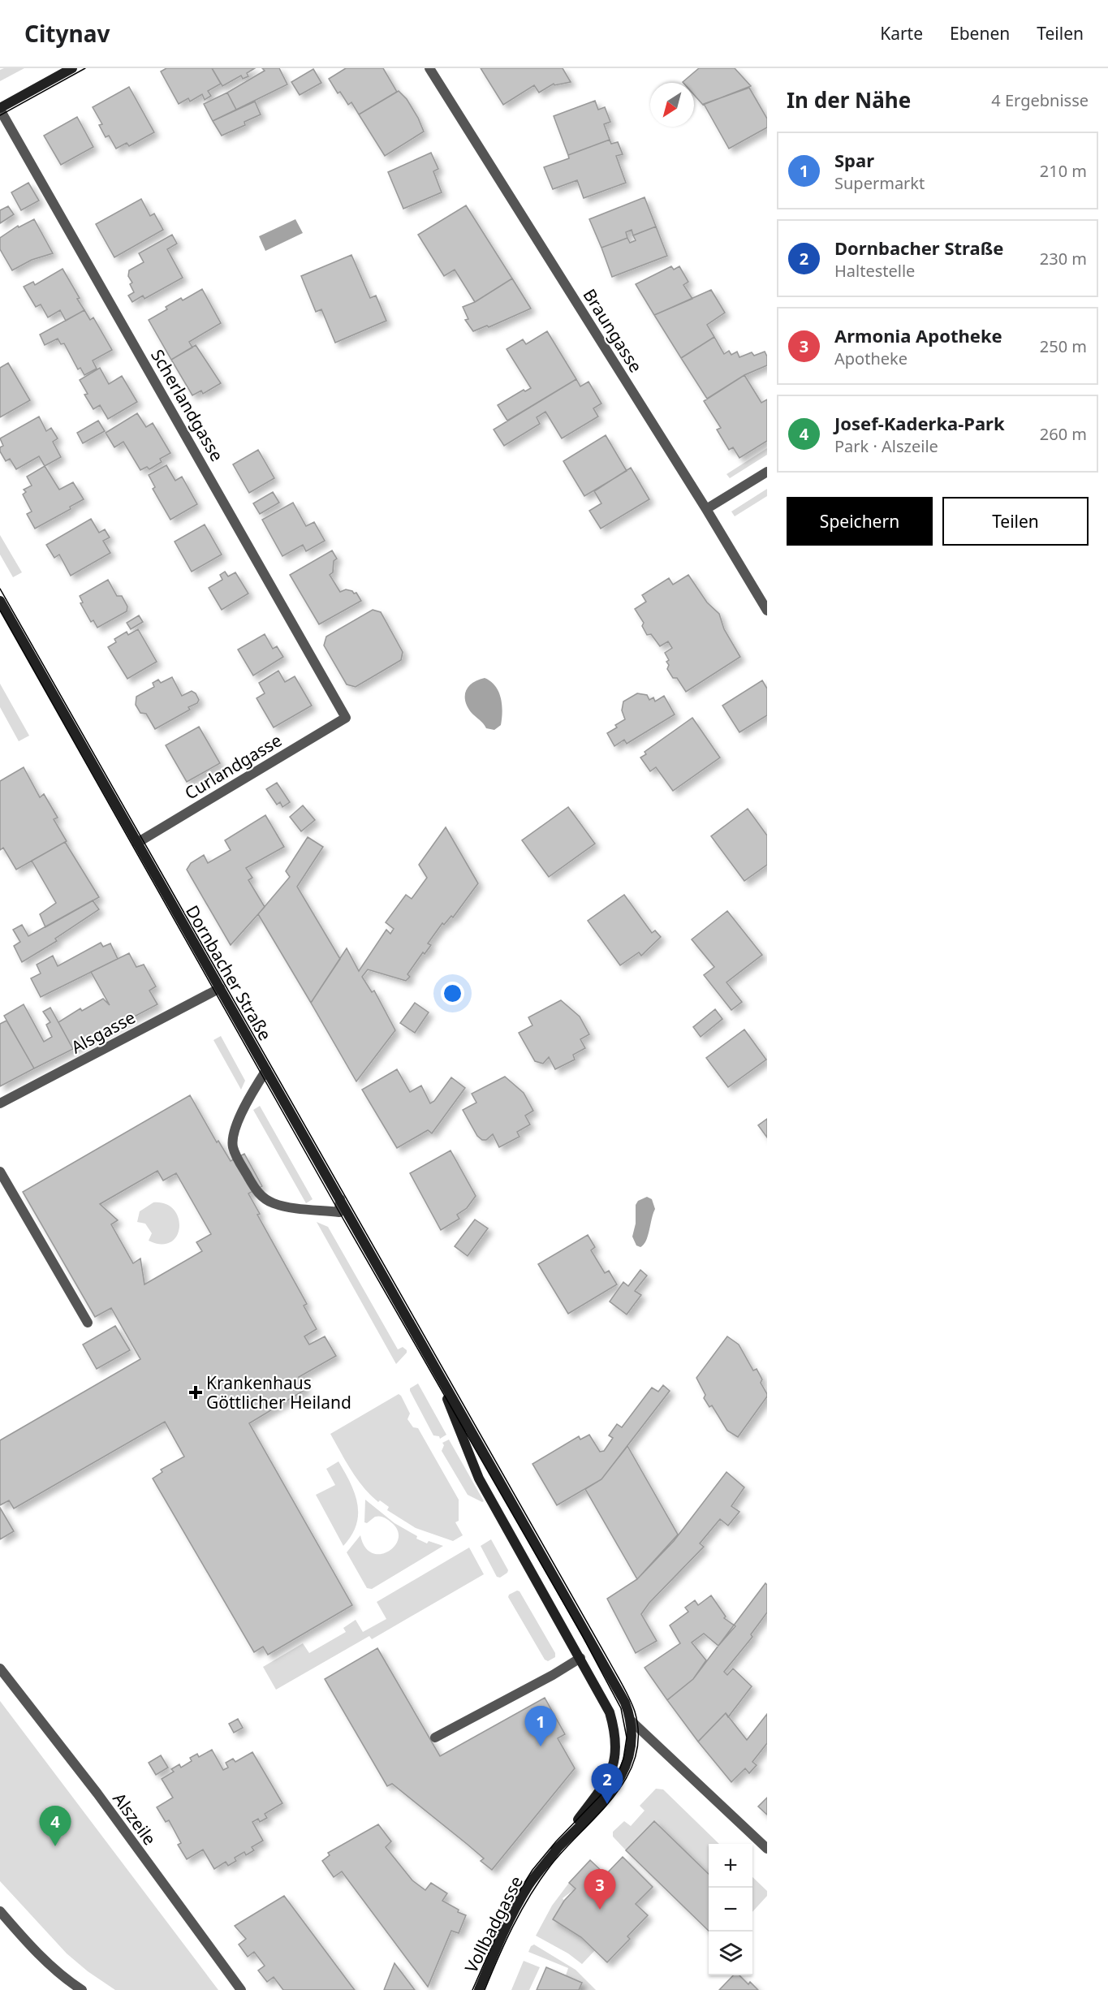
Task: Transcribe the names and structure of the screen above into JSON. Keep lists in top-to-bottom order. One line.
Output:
{"streets":{"main road":["Dornbacher Straße","Vollbadgasse"],"street":["Braungasse","Scherlandgasse","Curlandgasse","Alsgasse","Alszeile"]},"crossings":[["Scherlandgasse","Curlandgasse"],["Curlandgasse","Dornbacher Straße"],["Dornbacher Straße","Alsgasse"],["Dornbacher Straße","Vollbadgasse"]],"places":{"health":["Krankenhaus Göttlicher Heiland"]},"north":"bottom left","page":{"header":"Citynav","nav":["Karte","Ebenen","Teilen"],"heading":["In der Nähe","4 Ergebnisse"],"list":[{"mark":"1","name":"Spar","note":"Supermarkt","value":"210 m"},{"mark":"2","name":"Dornbacher Straße","note":"Haltestelle","value":"230 m"},{"mark":"3","name":"Armonia Apotheke","note":"Apotheke","value":"250 m"},{"mark":"4","name":"Josef-Kaderka-Park","note":"Park · Alszeile","value":"260 m"}],"buttons":["Speichern","Teilen"],"pins":["1","2","4","3"],"map_buttons":["+","−"]}}
